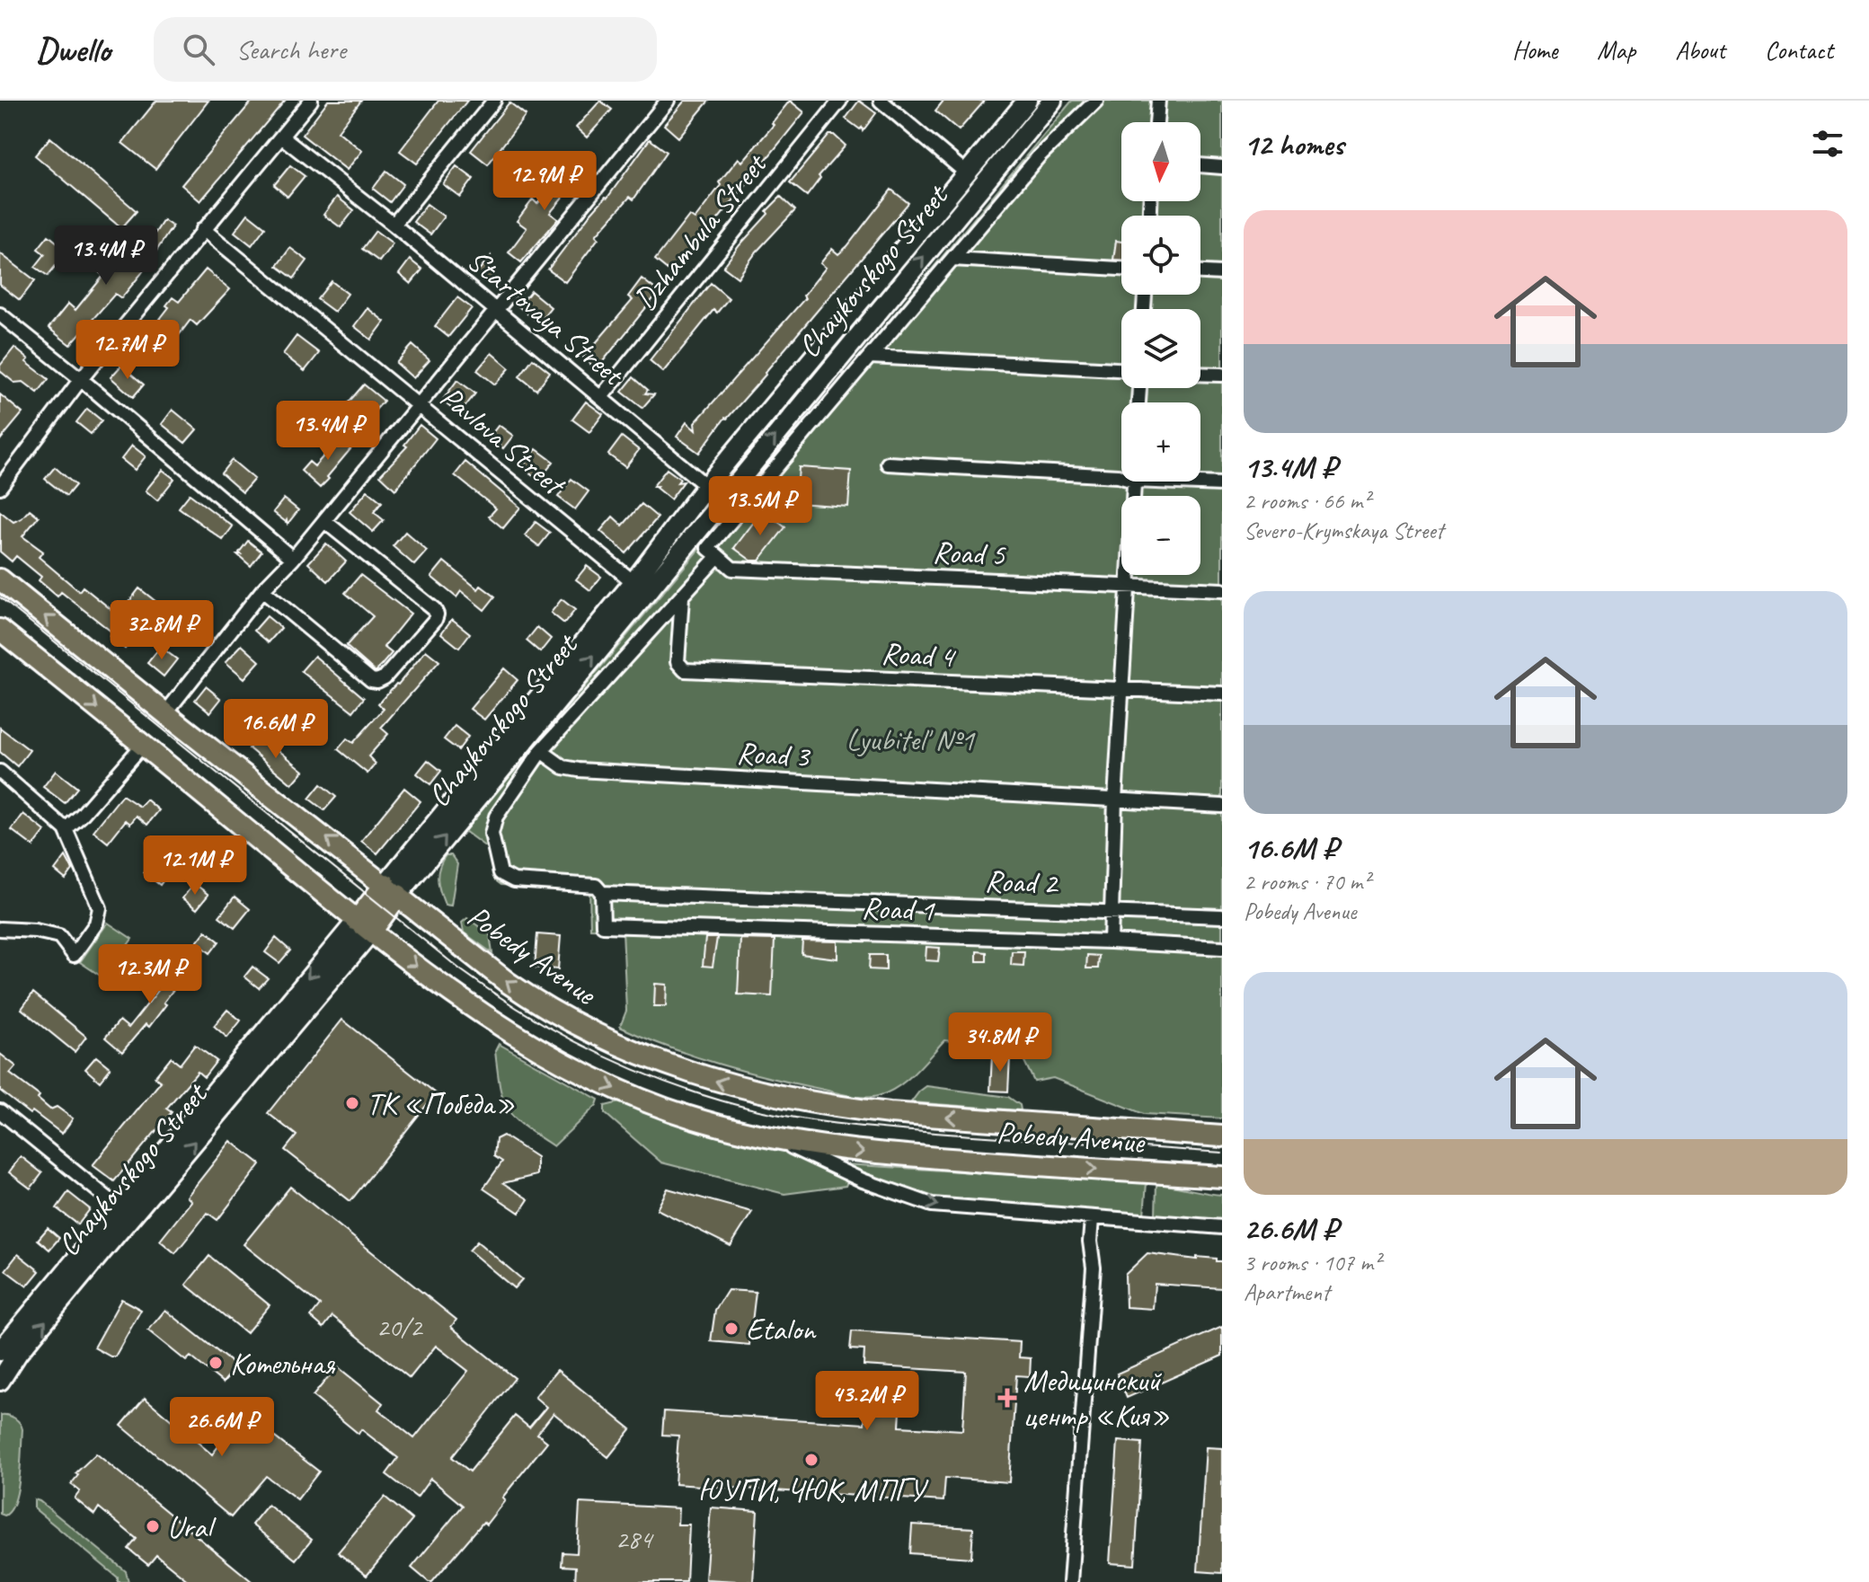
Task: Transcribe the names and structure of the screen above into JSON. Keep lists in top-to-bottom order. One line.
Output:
{"streets":{"main road":["Chaykovskogo Street","Pobedy Avenue"],"street":["Dzhambula Street","Startovaya Street","Pavlova Street","Road 5","Road 4","Road 3","Road 2","Road 1"]},"crossings":[["Dzhambula Street","Startovaya Street"],["Chaykovskogo Street","Startovaya Street"],["Chaykovskogo Street","Pavlova Street"],["Chaykovskogo Street","Pobedy Avenue"],["Road 3","Road 2"],["Road 2","Road 1"]],"parks":["Lyubitel' №1"],"places":{"other":["ТК «Победа»","Etalon","Котельная","ЮУПИ, ЧЮК, МПГУ","Ural"],"health":["Медицинский центр «Кия»"]},"house_numbers":["20/2","284"],"north":"bottom","page":{"header":"Dwello","search":"Search here","nav":["Home","Map","About","Contact"],"heading":"12 homes","map_buttons":["+","−"],"price":["12.9M ₽","13.4M ₽","12.7M ₽","13.4M ₽","13.5M ₽","32.8M ₽","16.6M ₽","12.1M ₽","12.3M ₽","34.8M ₽","43.2M ₽","26.6M ₽"],"list":[{"name":"13.4M ₽","note":"2 rooms · 66 m² · Severo-Krymskaya Street"},{"name":"16.6M ₽","note":"2 rooms · 70 m² · Pobedy Avenue"},{"name":"26.6M ₽","note":"3 rooms · 107 m² · Apartment"}]}}
